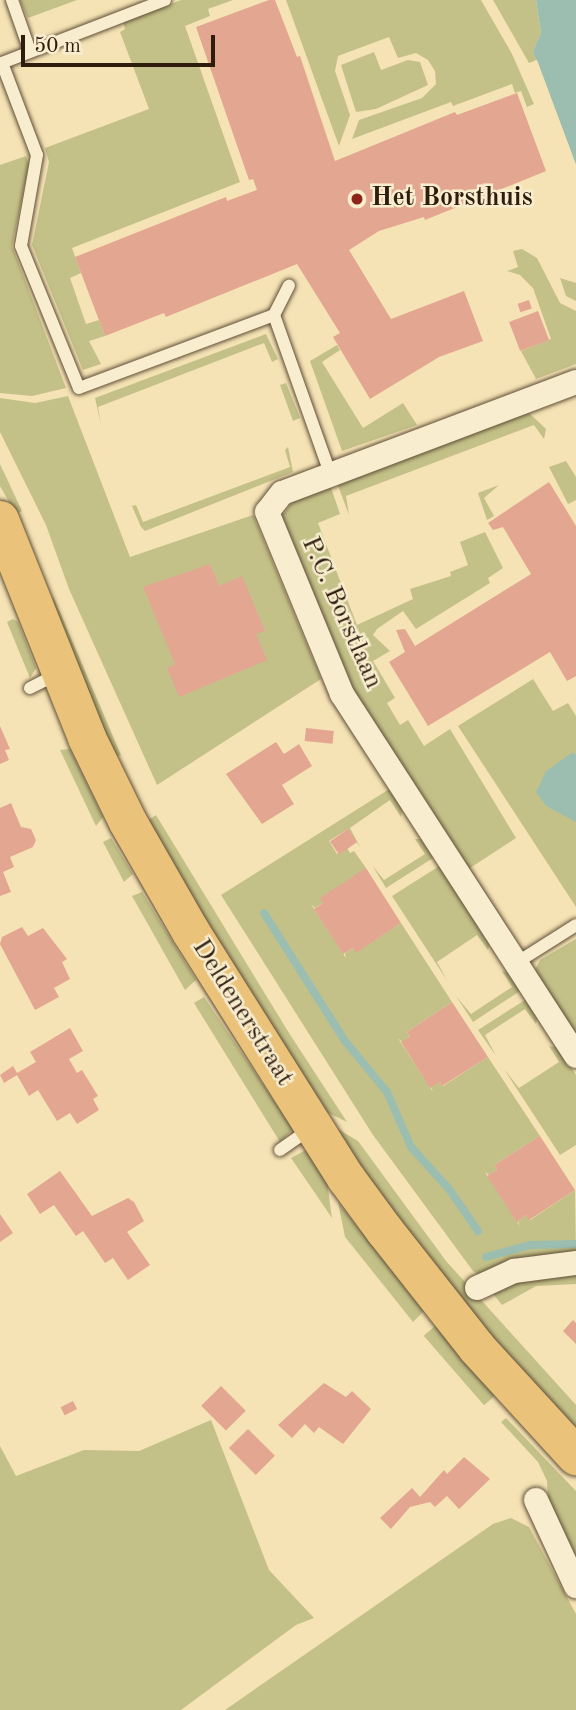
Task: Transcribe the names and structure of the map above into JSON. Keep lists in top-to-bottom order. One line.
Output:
{"streets":{"main road":["Deldenerstraat"],"street":["P.C. Borstlaan"]},"places":["Het Borsthuis"],"scale_bar":"50 m"}
